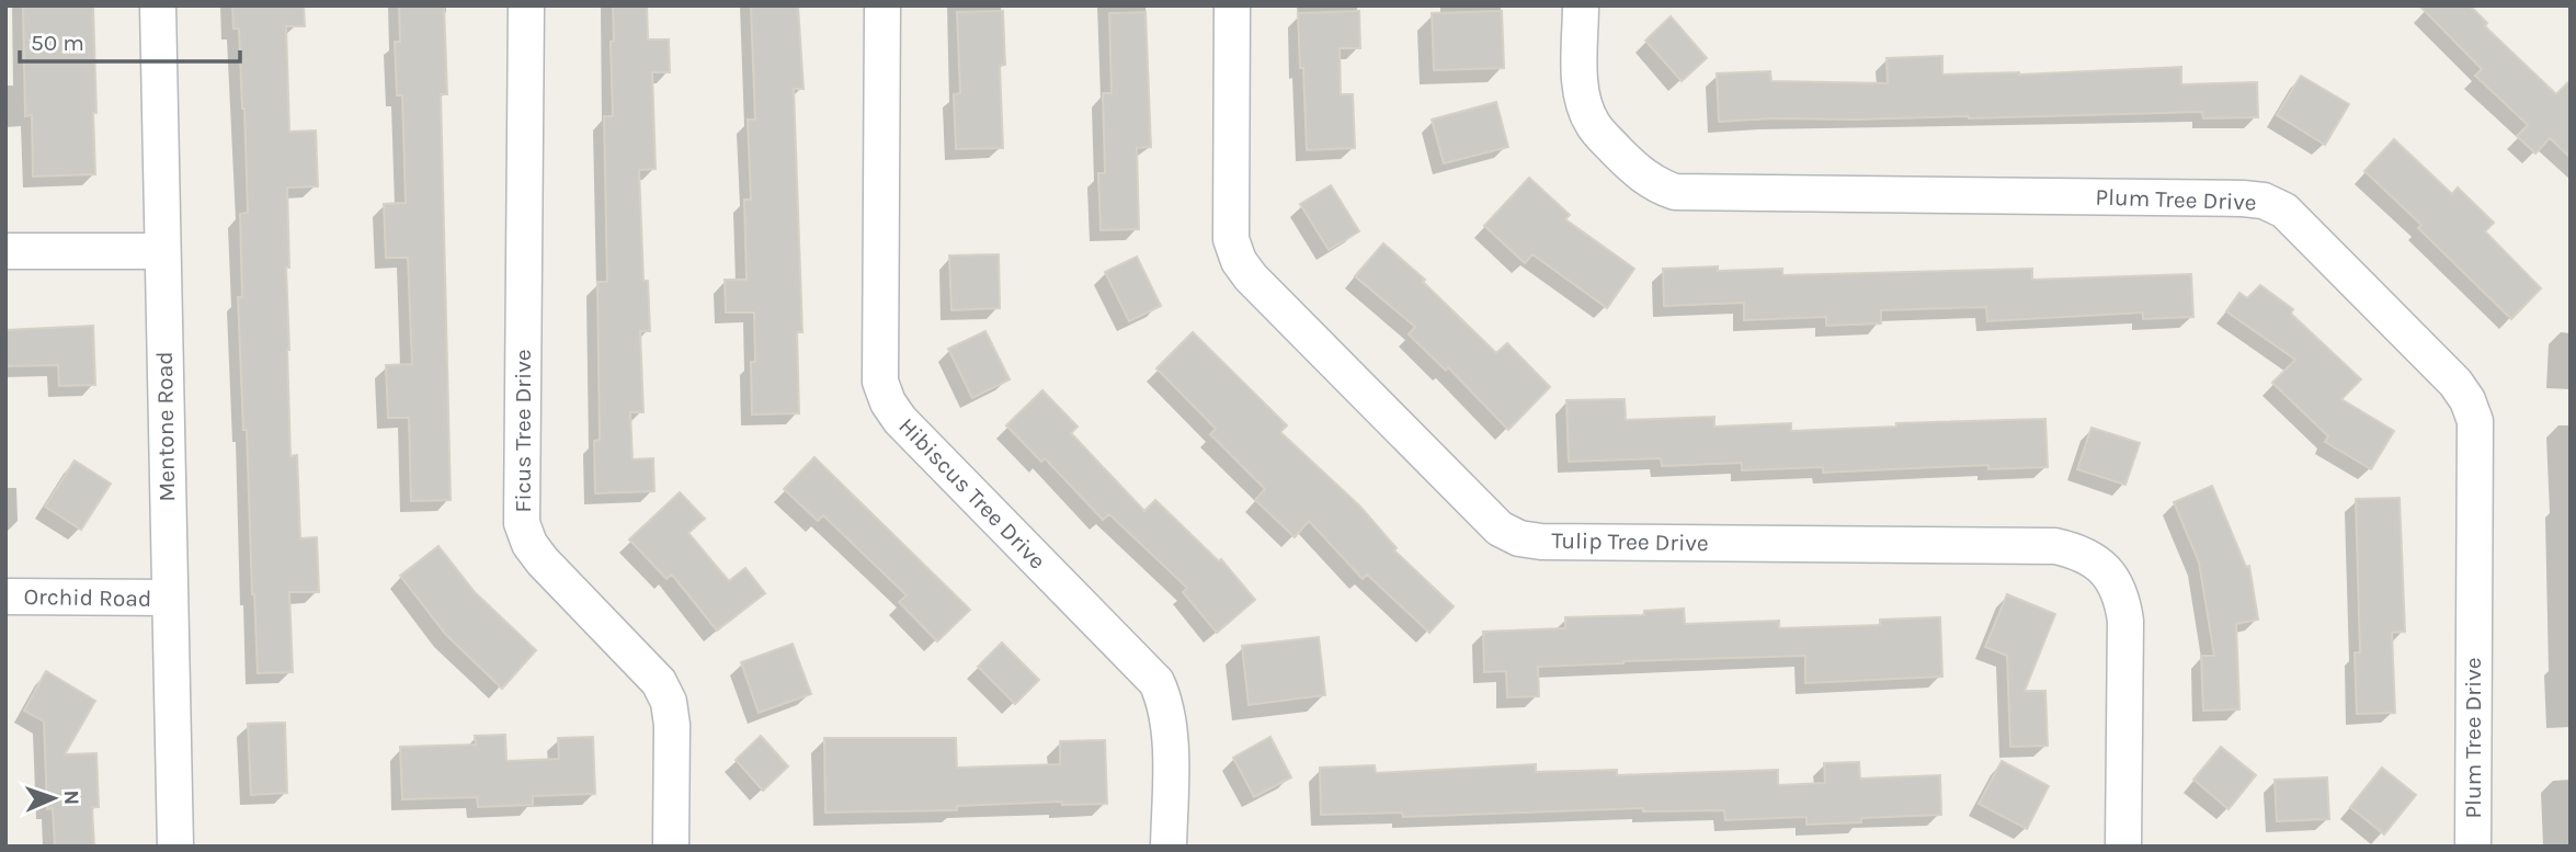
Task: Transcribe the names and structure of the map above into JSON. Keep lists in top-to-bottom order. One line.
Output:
{"streets":{"street":["Plum Tree Drive","Mentone Road","Ficus Tree Drive","Hibiscus Tree Drive","Tulip Tree Drive","Orchid Road"]},"crossings":[["Mentone Road","Orchid Road"]],"scale_bar":"50 m","north":"right"}
